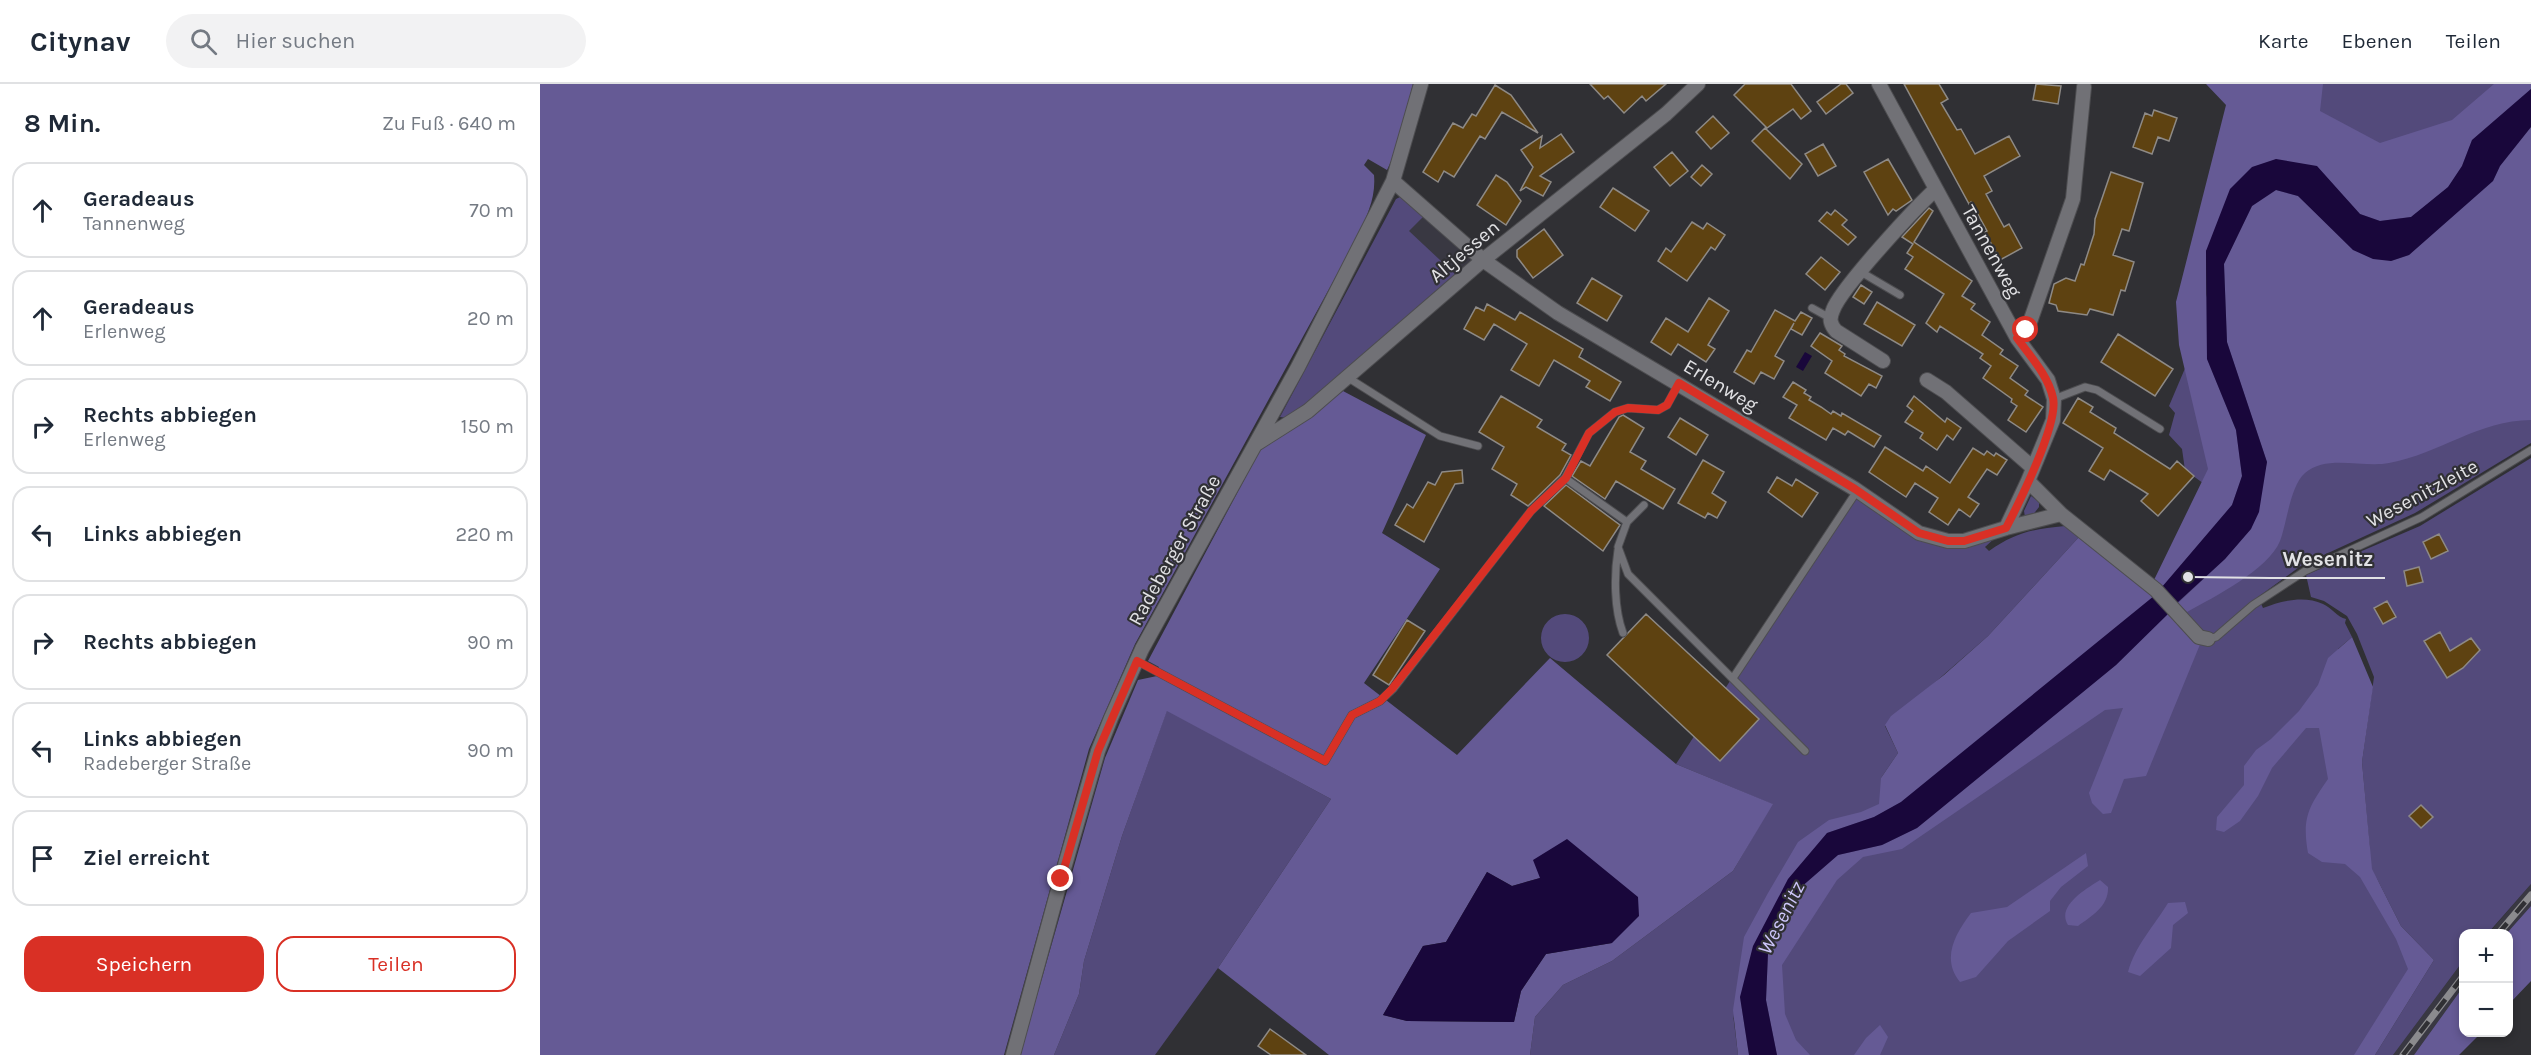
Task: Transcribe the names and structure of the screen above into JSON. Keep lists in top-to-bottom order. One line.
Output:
{"streets":{"street":["Altjessen","Tannenweg","Erlenweg","Radeberger Straße"],"lane":["Wesenitzleite"]},"crossings":[["Altjessen","Erlenweg"],["Altjessen","Radeberger Straße"],["Erlenweg","Radeberger Straße"]],"water":["Wesenitz"],"places":["Wesenitz"],"page":{"header":"Citynav","search":"Hier suchen","nav":["Karte","Ebenen","Teilen"],"heading":["8 Min.","Zu Fuß · 640 m"],"list":[["Geradeaus","Tannenweg","70 m"],["Geradeaus","Erlenweg","20 m"],["Rechts abbiegen","Erlenweg","150 m"],["Links abbiegen","220 m"],["Rechts abbiegen","90 m"],["Links abbiegen","Radeberger Straße","90 m"],"Ziel erreicht"],"buttons":["Speichern","Teilen"],"map_buttons":["+","−"]}}
